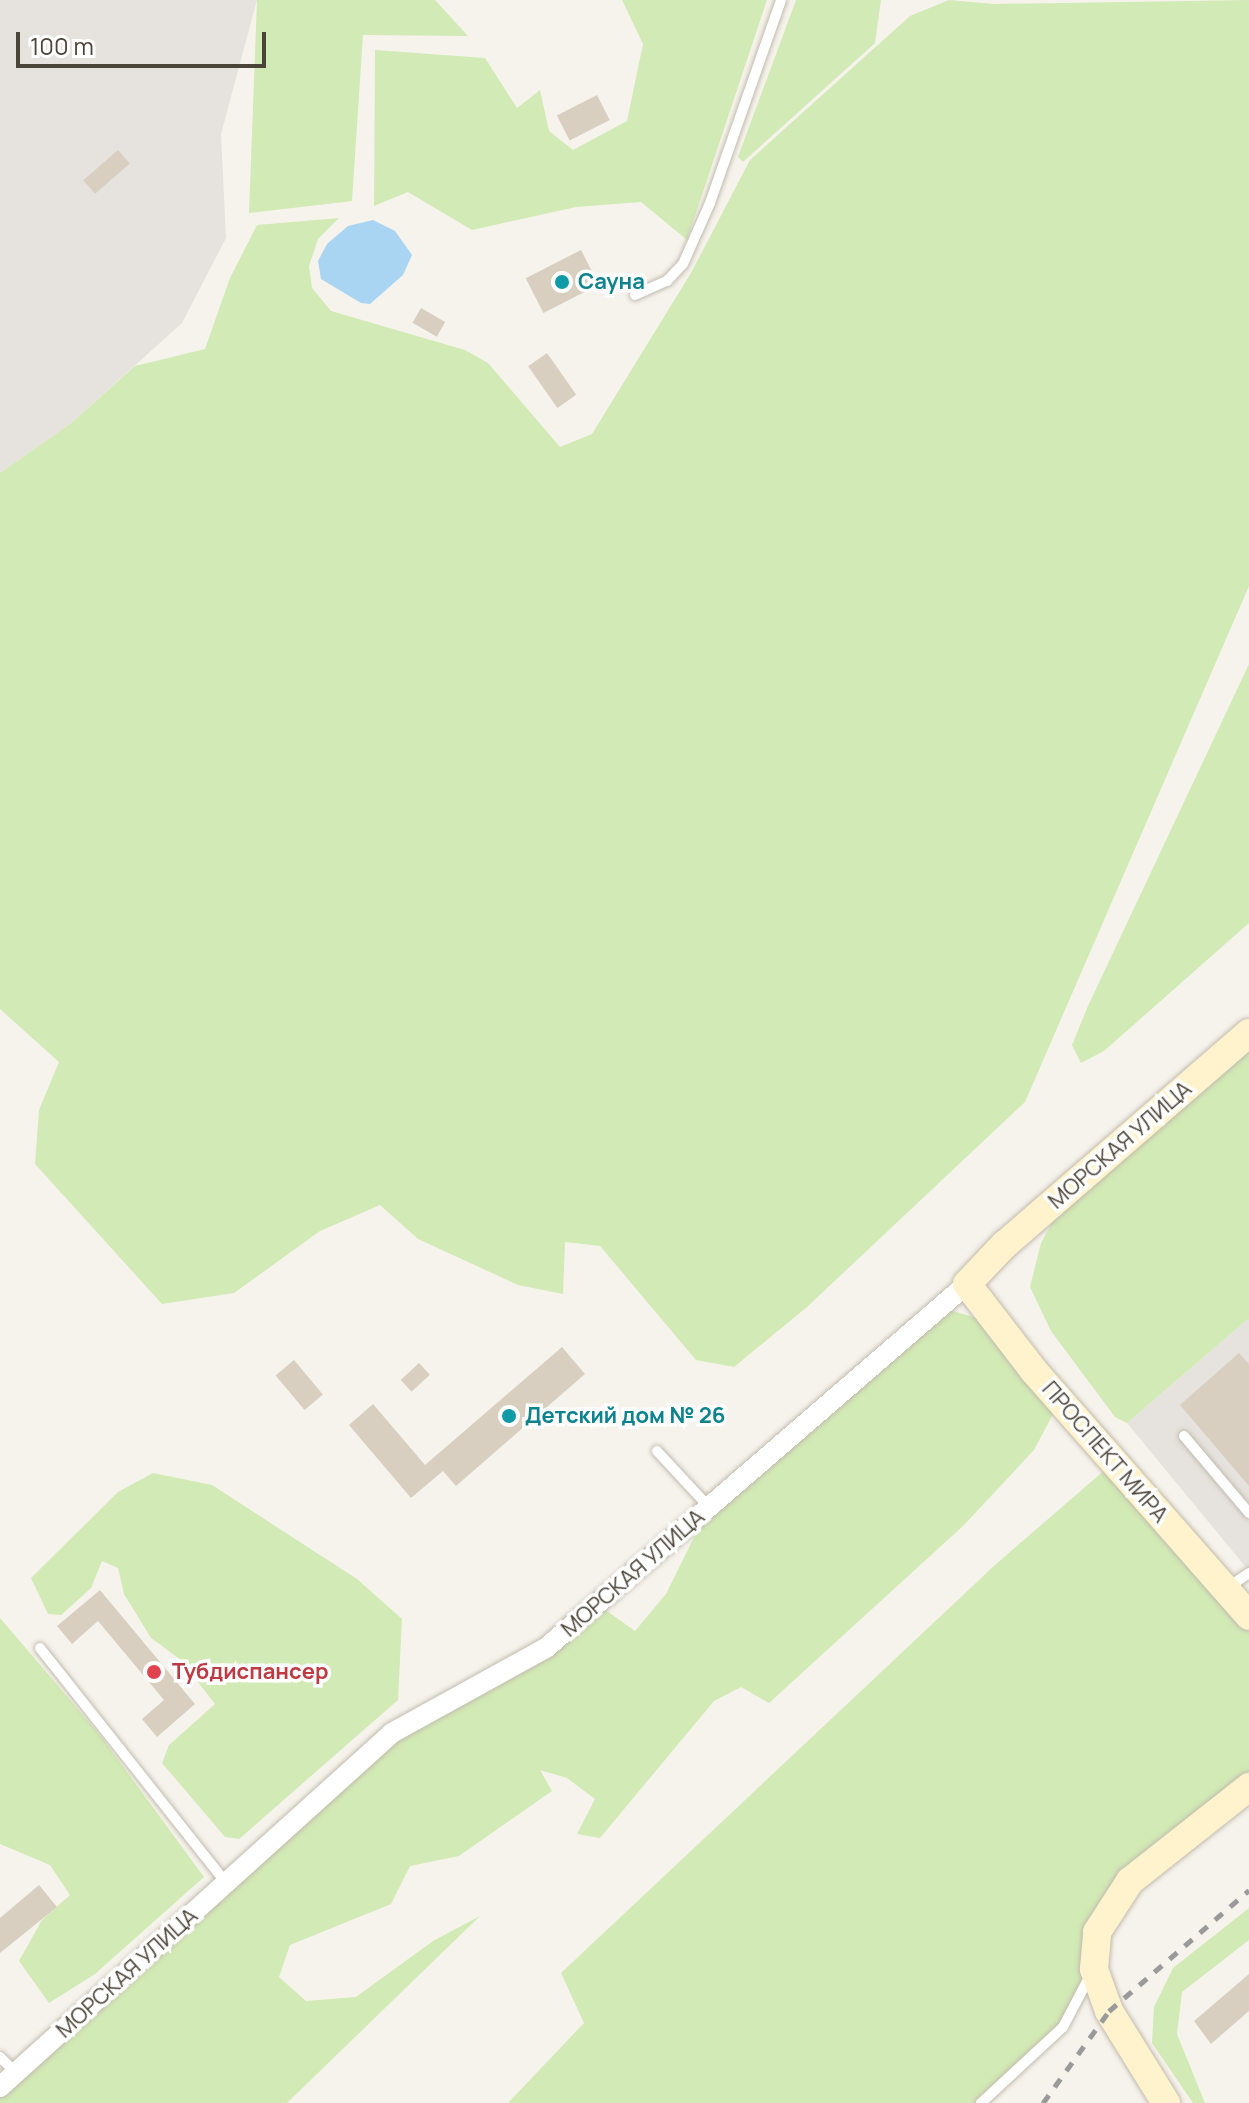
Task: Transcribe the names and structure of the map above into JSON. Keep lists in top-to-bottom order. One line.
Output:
{"streets":{"main road":["МОРСКАЯ УЛИЦА","ПРОСПЕКТ МИРА"]},"crossings":[["МОРСКАЯ УЛИЦА","ПРОСПЕКТ МИРА"]],"places":["Сауна","Детский дом № 26","Тубдиспансер"],"scale_bar":"100 m"}
